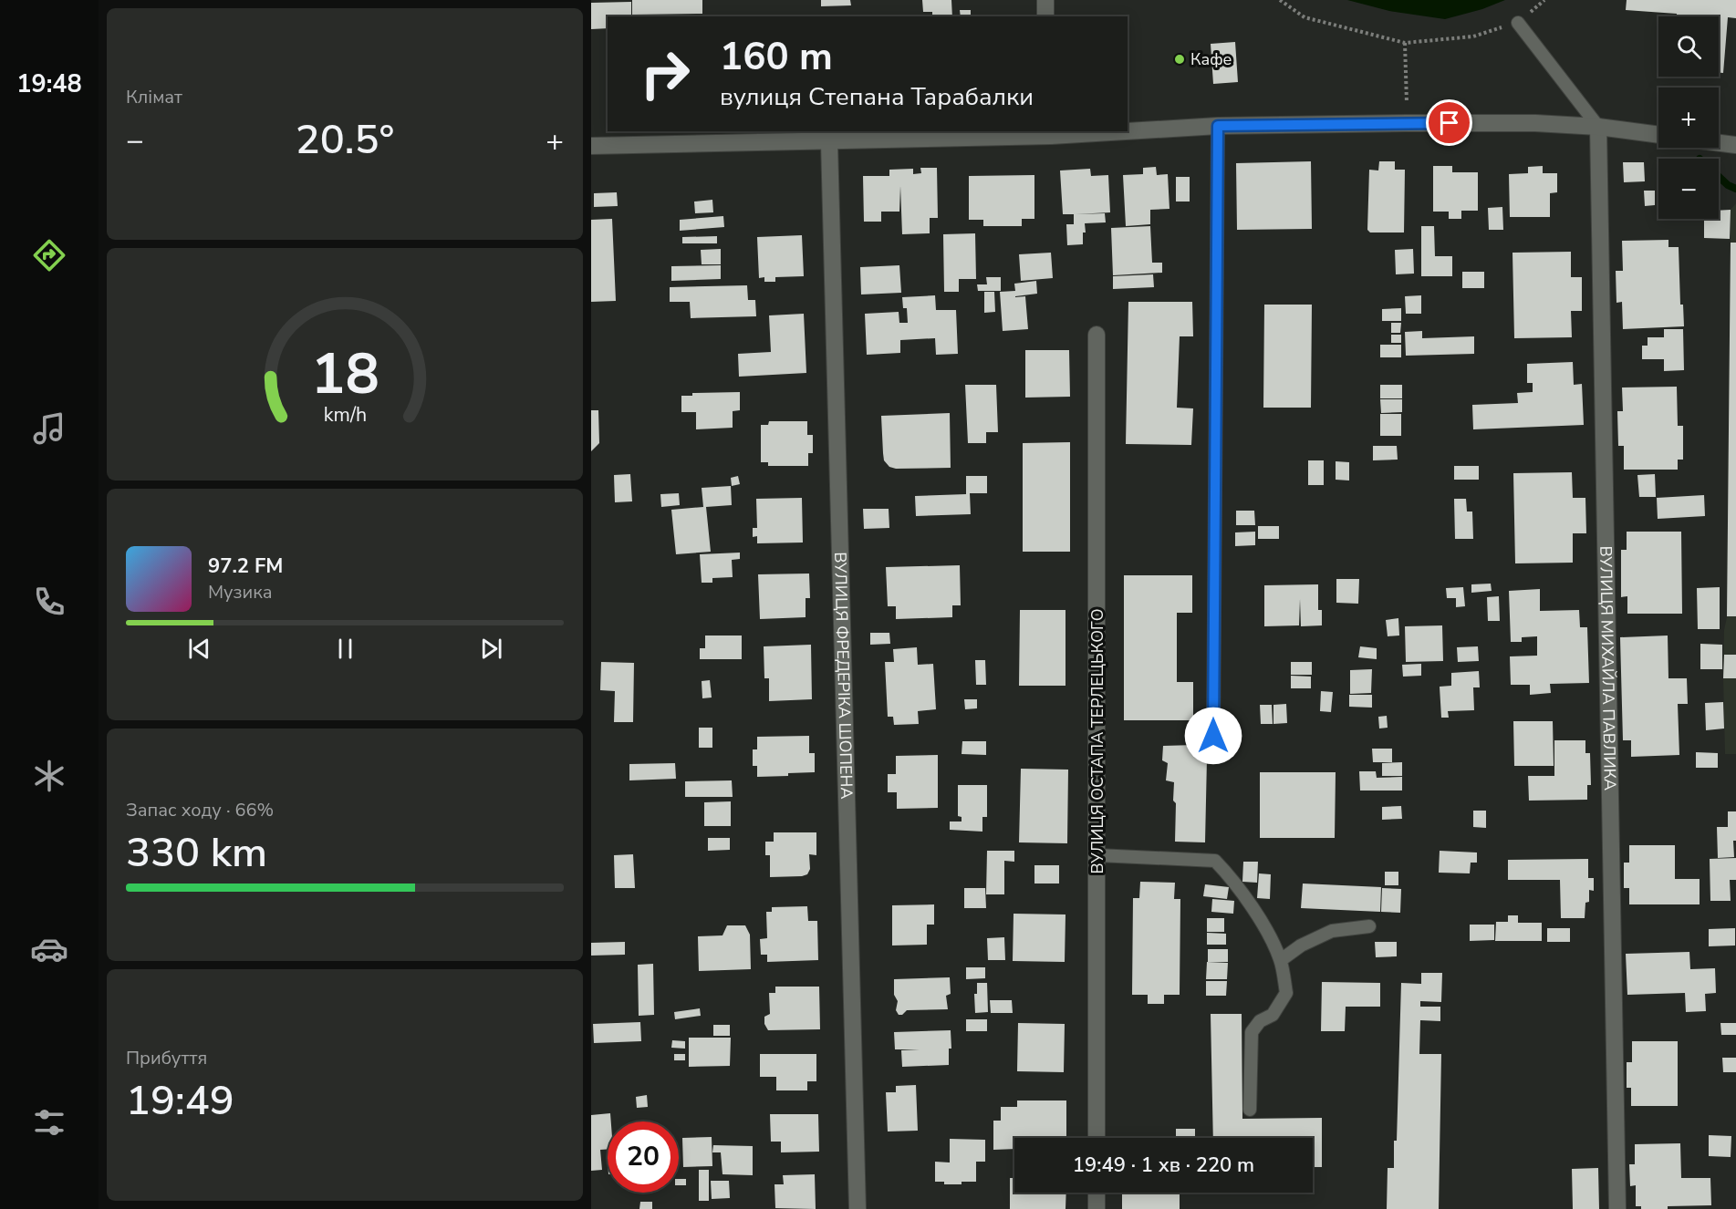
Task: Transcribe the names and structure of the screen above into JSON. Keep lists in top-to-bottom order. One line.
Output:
{"streets":{"street":["ВУЛИЦЯ МИХАЙЛА ПАВЛИКА","ВУЛИЦЯ ФРЕДЕРІКА ШОПЕНА","ВУЛИЦЯ ОСТАПА ТЕРЛЕЦЬКОГО"]},"places":["Кафе"],"page":{"tabs":"19:48","tile":["Клімат",["Запас ходу · 66%","330 km"],["Прибуття","19:49"]],"map_buttons":["+","−"],"turn":["160 m","вулиця Степана Тарабалки"],"heat":["−","20.5°","+"],"song":["97.2 FM","Музика"],"limit":"20","trip":"19:49 · 1 хв · 220 m","gauge":["18","km/h"]}}
